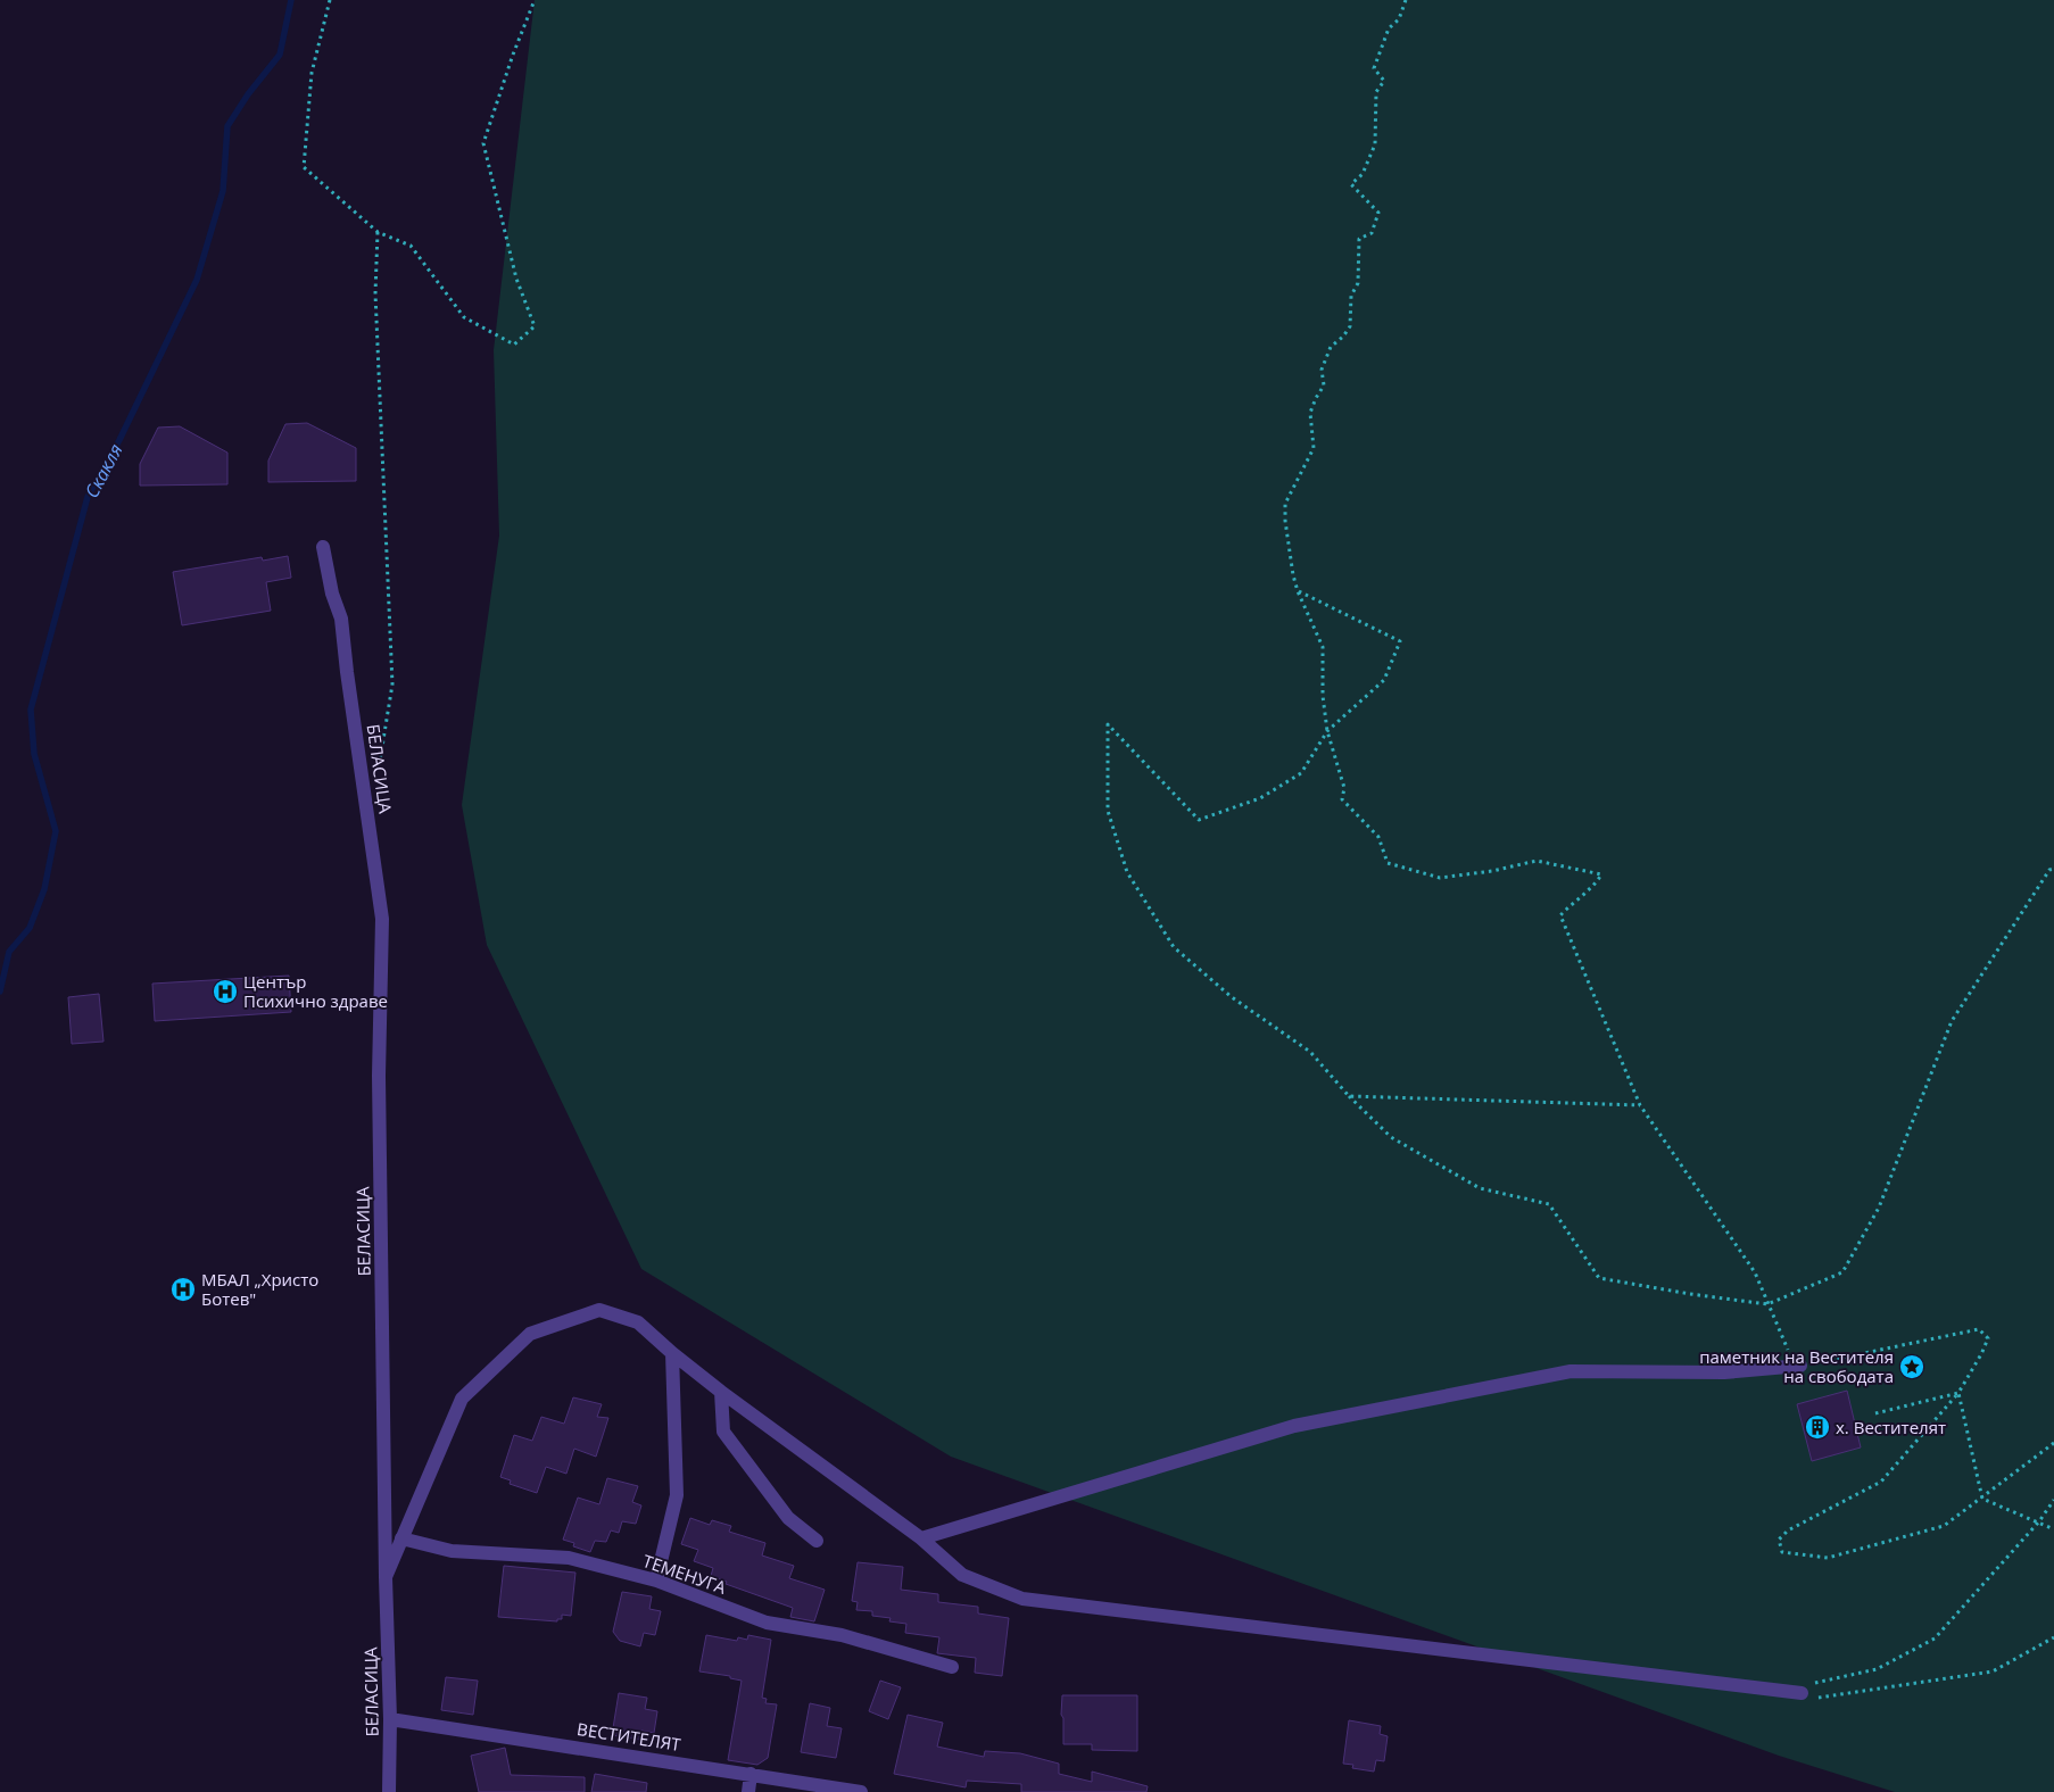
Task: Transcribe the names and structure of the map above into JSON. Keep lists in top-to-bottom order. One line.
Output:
{"streets":{"street":["БЕЛАСИЦА","ТЕМЕНУГА","ВЕСТИТЕЛЯТ"]},"crossings":[["БЕЛАСИЦА","ВЕСТИТЕЛЯТ"]],"water":["Скакля"],"places":{"hospital":["Център Психично здраве","МБАЛ „Христо Ботев\""],"place":["паметник на Вестителя на свободата"],"building":["х. Вестителят"]}}
